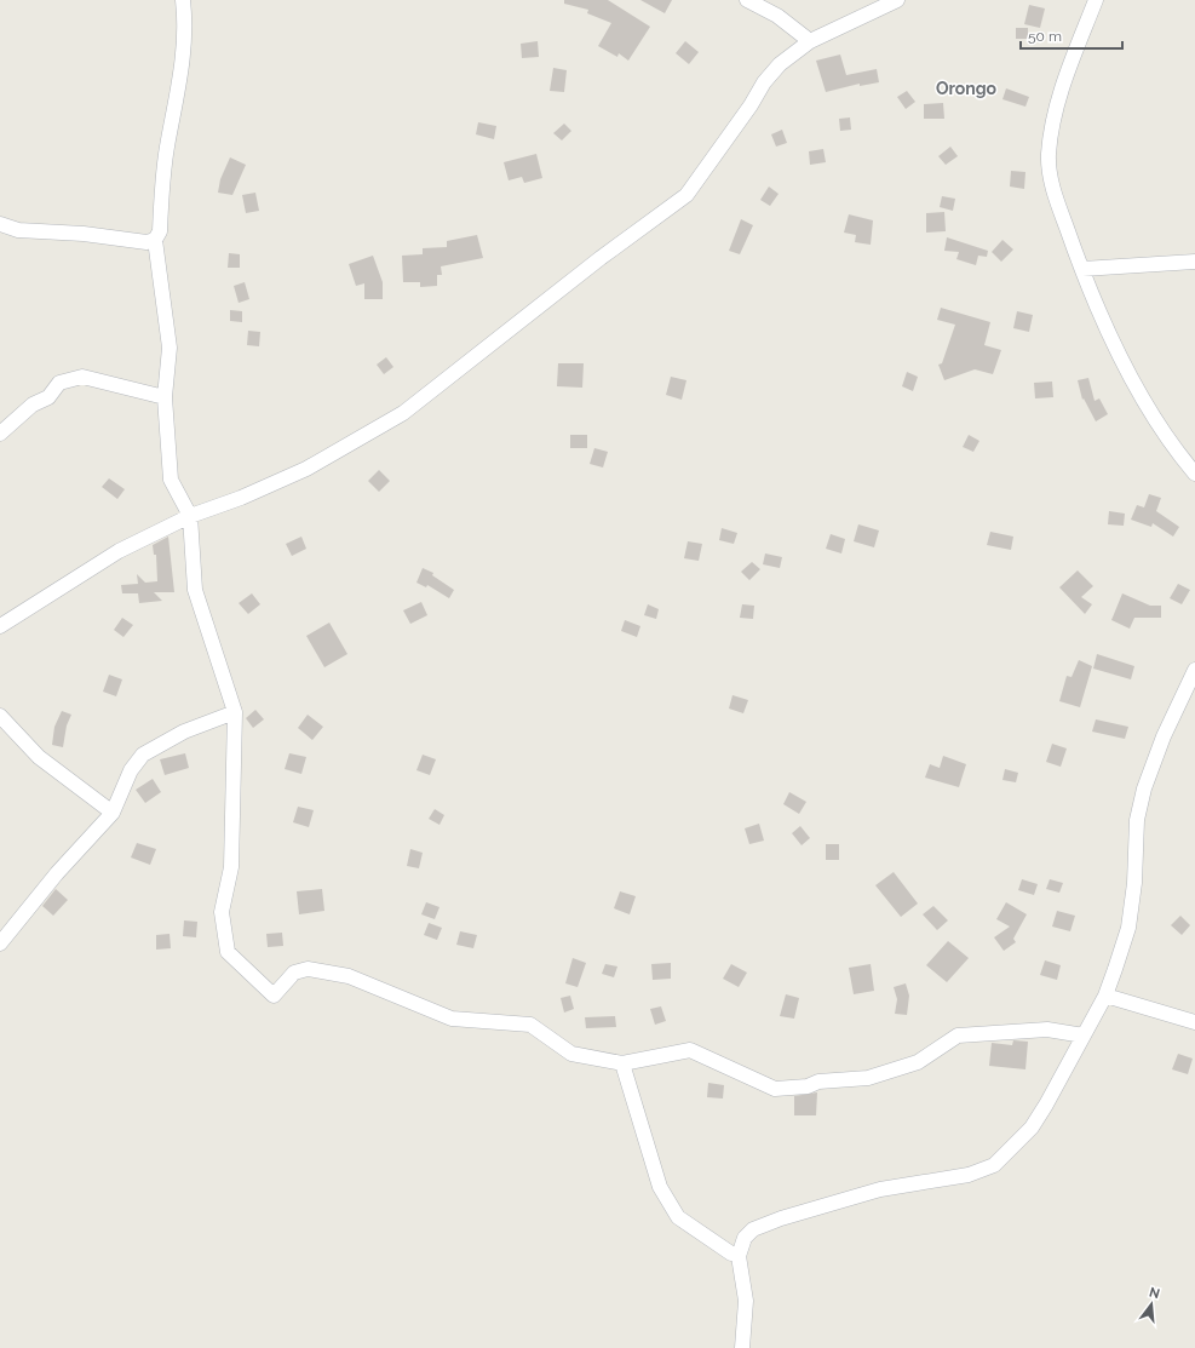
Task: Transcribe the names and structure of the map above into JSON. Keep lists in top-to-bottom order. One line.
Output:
{"districts":["Orongo"],"scale_bar":"50 m","north":"top"}
